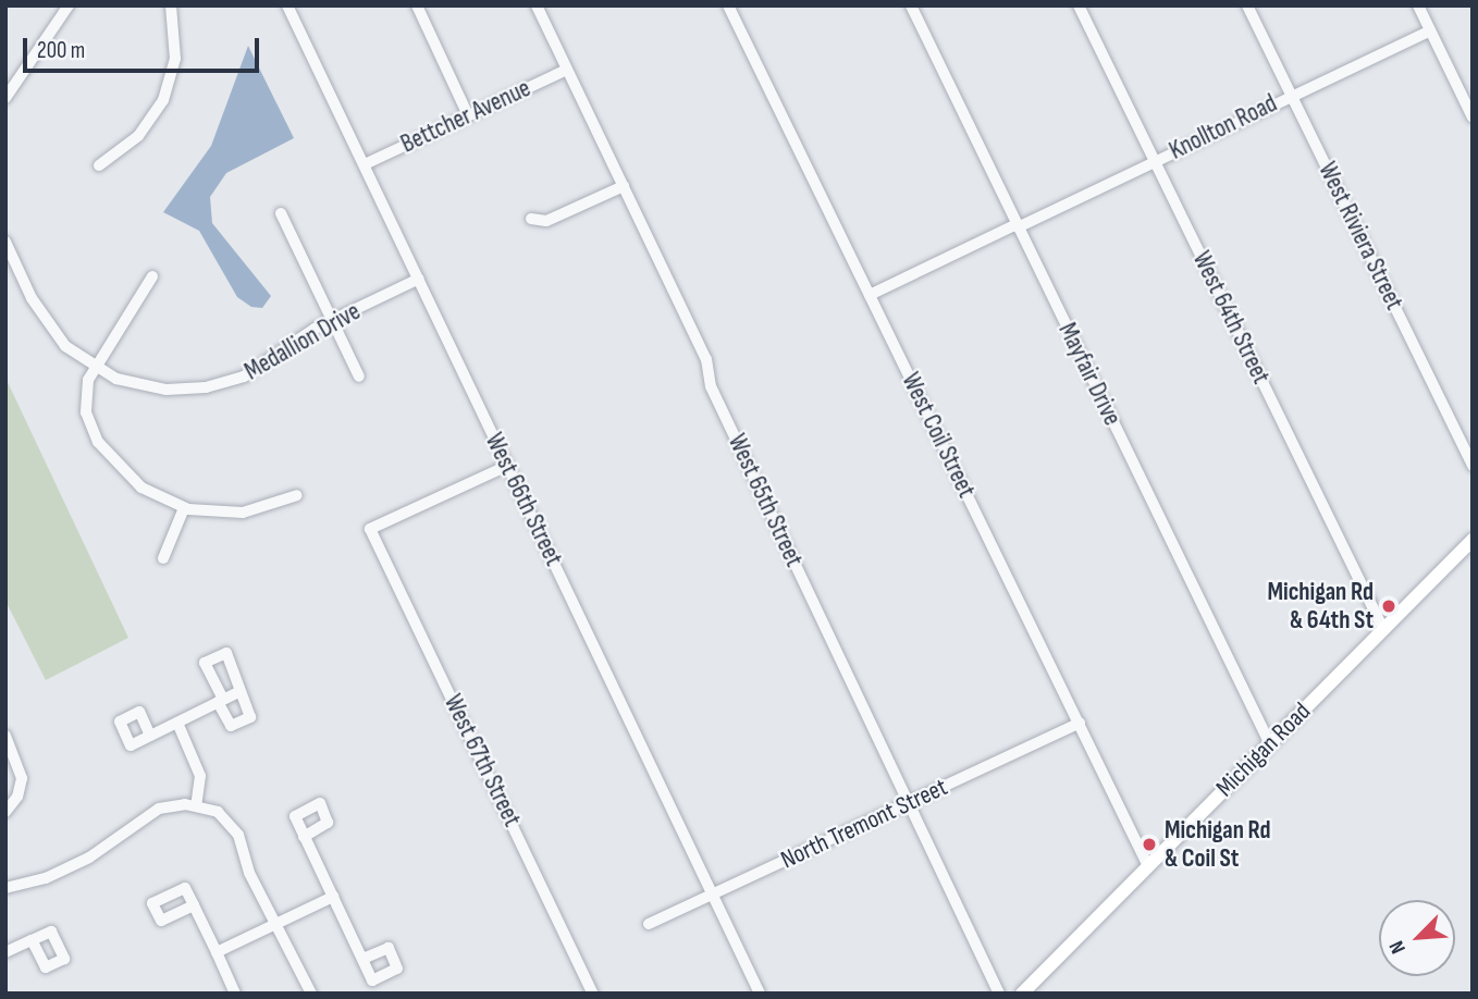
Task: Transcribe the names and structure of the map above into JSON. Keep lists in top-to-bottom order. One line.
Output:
{"streets":{"main road":["Michigan Road"],"street":["Bettcher Avenue","Knollton Road","West Riviera Street","West 64th Street","Medallion Drive","Mayfair Drive","West Coil Street","West 66th Street","West 65th Street","West 67th Street","North Tremont Street"]},"crossings":[["Bettcher Avenue","West 66th Street"],["Bettcher Avenue","West 65th Street"],["Knollton Road","West Riviera Street"],["Knollton Road","West 64th Street"],["Knollton Road","Mayfair Drive"],["Knollton Road","West Coil Street"],["West 64th Street","Michigan Road"],["Medallion Drive","West 66th Street"],["Mayfair Drive","Michigan Road"],["West Coil Street","Michigan Road"],["West Coil Street","North Tremont Street"],["West 66th Street","West 67th Street"],["West 66th Street","North Tremont Street"],["West 65th Street","North Tremont Street"]],"places":["Michigan Rd & 64th St","Michigan Rd & Coil St"],"scale_bar":"200 m","north":"bottom left"}
